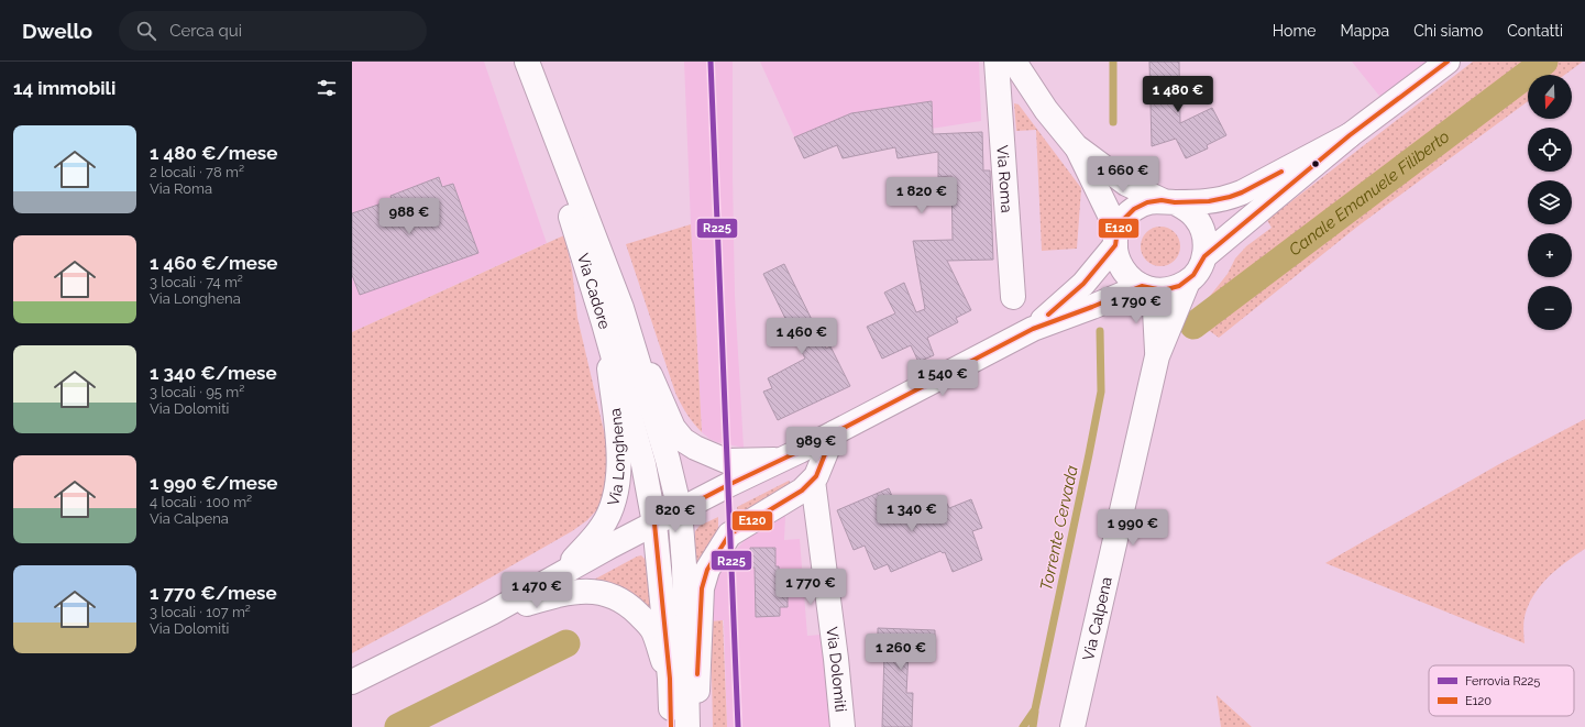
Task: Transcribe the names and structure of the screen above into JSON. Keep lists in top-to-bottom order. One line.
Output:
{"streets":{"street":["Via Roma","Via Cadore","Via Longhena","Via Calpena","Via Dolomiti"]},"crossings":[["Via Cadore","Via Longhena"],["Via Longhena","Via Calpena"]],"water":["Canale Emanuele Filiberto","Torrente Cervada"],"lines":["rail line R225","transit line E120"],"legend":["Ferrovia R225","E120"],"north":"bottom","page":{"header":"Dwello","search":"Cerca qui","nav":["Home","Mappa","Chi siamo","Contatti"],"heading":"14 immobili","map_buttons":["+","−"],"price":["1 480 €","1 660 €","1 820 €","988 €","1 790 €","1 460 €","1 540 €","989 €","1 340 €","820 €","1 990 €","1 770 €","1 470 €","1 260 €"],"list":[{"name":"1 480 €/mese","note":"2 locali · 78 m² · Via Roma"},{"name":"1 460 €/mese","note":"3 locali · 74 m² · Via Longhena"},{"name":"1 340 €/mese","note":"3 locali · 95 m² · Via Dolomiti"},{"name":"1 990 €/mese","note":"4 locali · 100 m² · Via Calpena"},{"name":"1 770 €/mese","note":"3 locali · 107 m² · Via Dolomiti"}]}}
